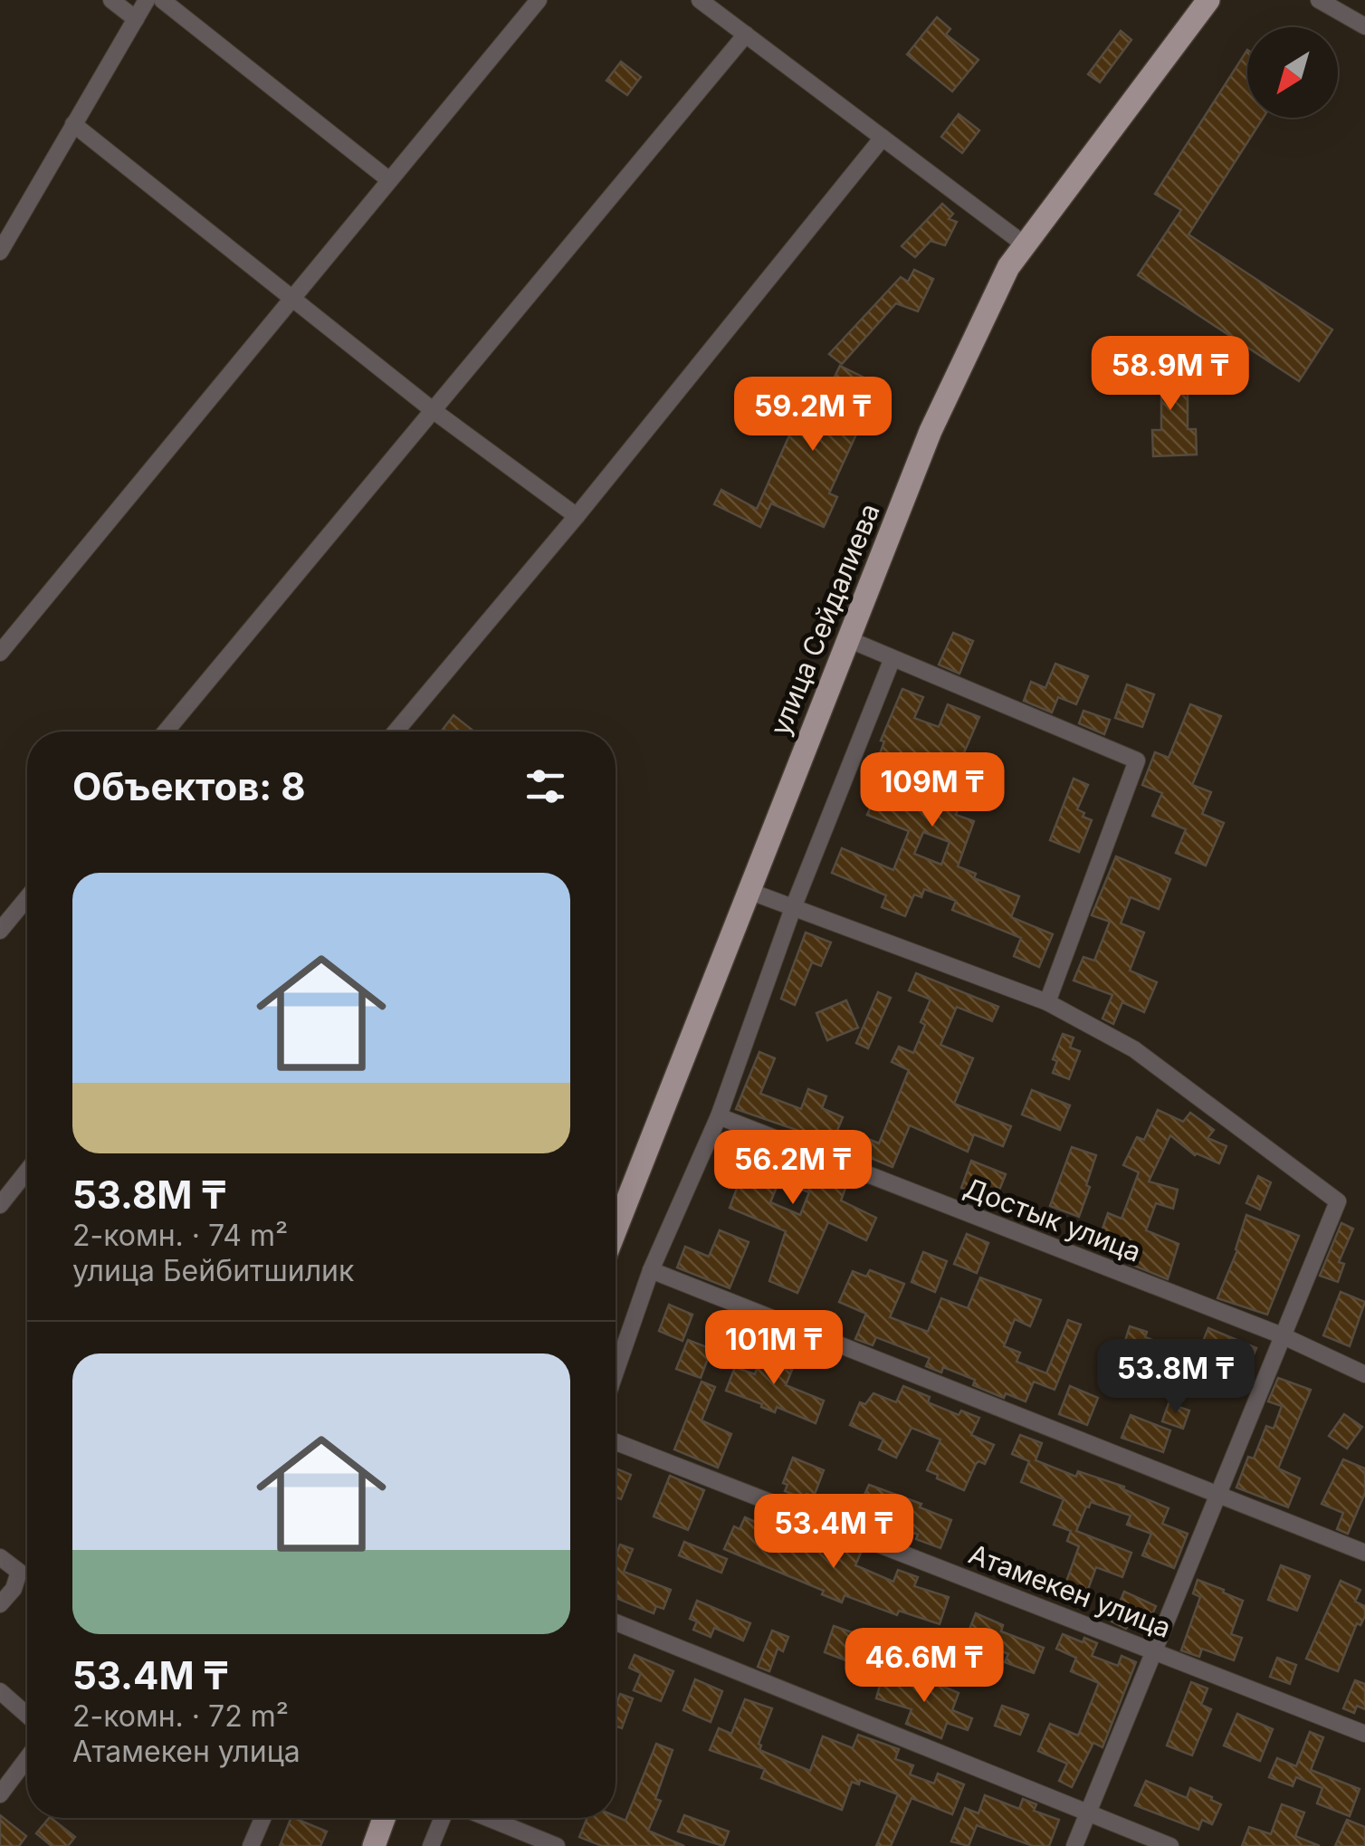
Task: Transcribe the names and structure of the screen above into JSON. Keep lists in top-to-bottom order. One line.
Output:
{"streets":{"main road":["улица Сейдалиева"],"street":["Достык улица","Атамекен улица"]},"north":"bottom left","page":{"price":["58.9M ₸","59.2M ₸","109M ₸","56.2M ₸","101M ₸","53.8M ₸","53.4M ₸","46.6M ₸"],"heading":"Объектов: 8","list":[{"name":"53.8M ₸","note":"2-комн. · 74 m² · улица Бейбитшилик"},{"name":"53.4M ₸","note":"2-комн. · 72 m² · Атамекен улица"}]}}
